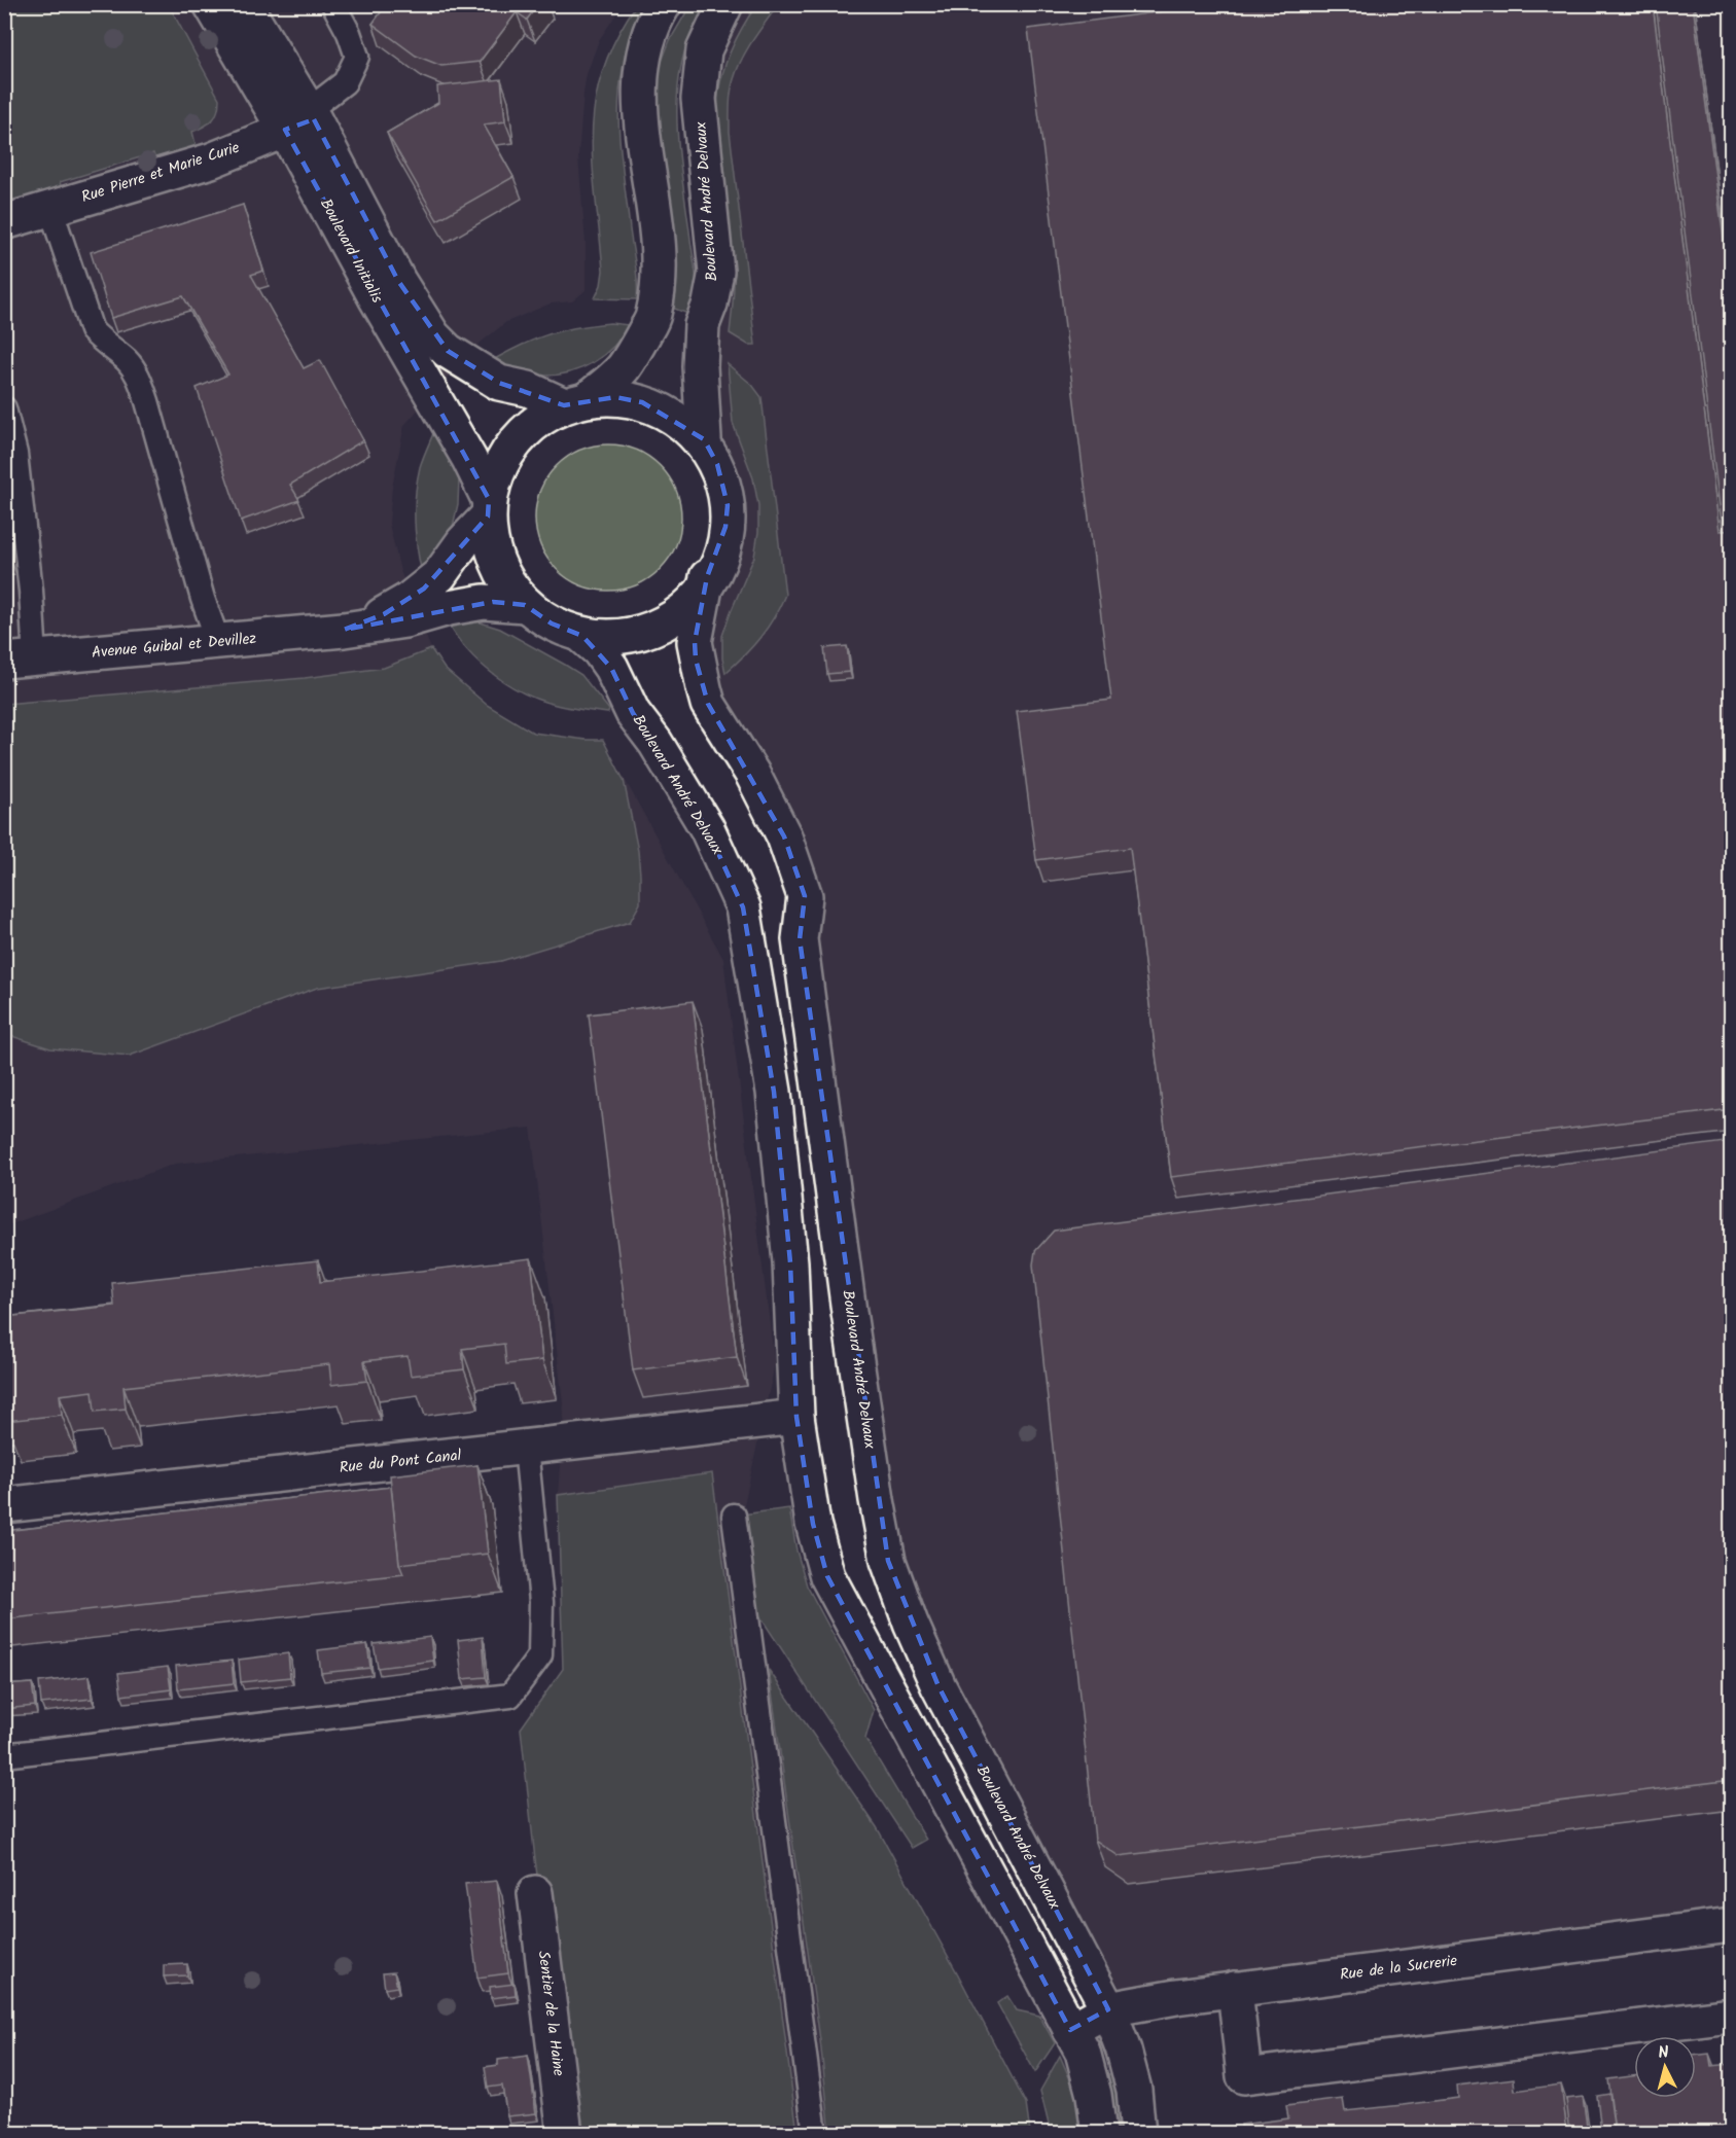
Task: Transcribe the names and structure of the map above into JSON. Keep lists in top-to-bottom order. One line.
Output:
{"streets":{"street":["Rue Pierre et Marie Curie","Boulevard André Delvaux","Boulevard Initialis","Avenue Guibal et Devillez","Rue du Pont Canal","Rue de la Sucrerie","Sentier de la Haine"]},"crossings":[["Rue Pierre et Marie Curie","Boulevard Initialis"],["Boulevard André Delvaux","Rue du Pont Canal"],["Boulevard André Delvaux","Rue de la Sucrerie"],["Boulevard Initialis","Avenue Guibal et Devillez"]],"north":"top"}
